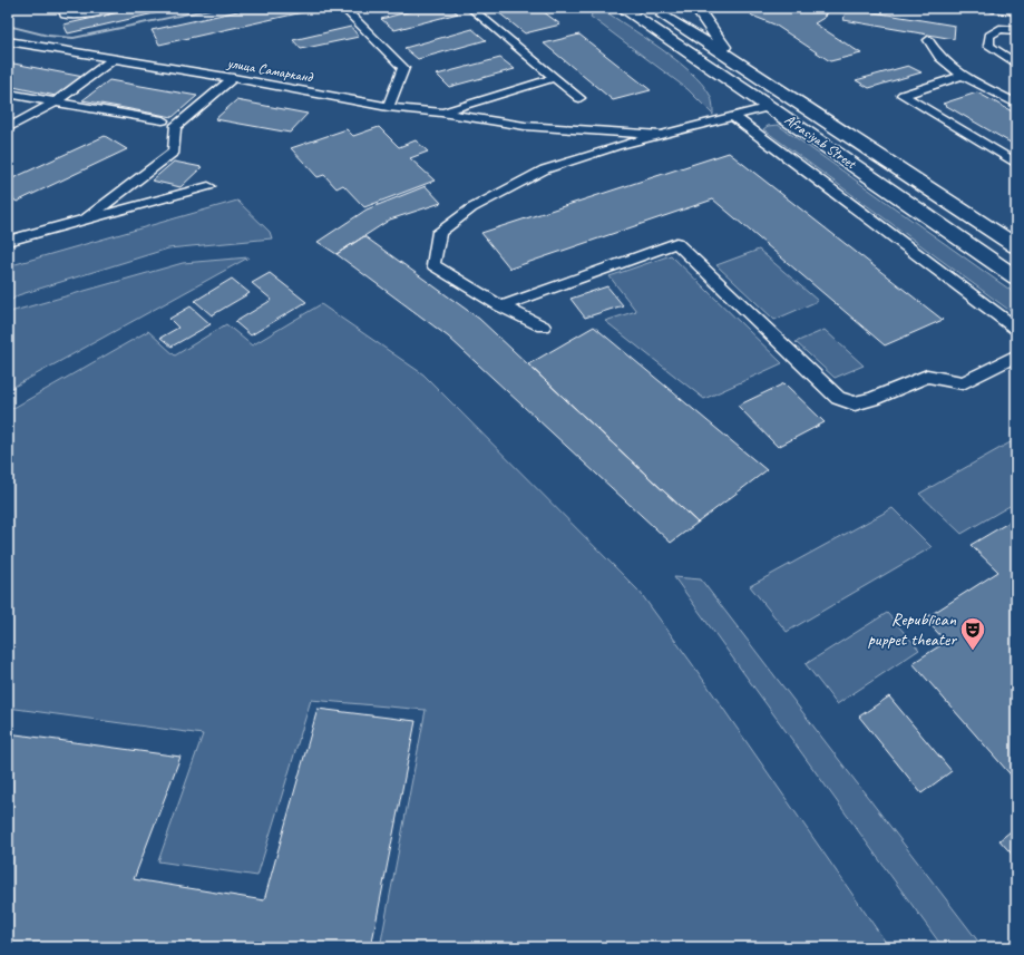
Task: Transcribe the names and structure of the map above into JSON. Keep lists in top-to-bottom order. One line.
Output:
{"streets":{"main road":["Afrasiyab Street"],"lane":["улица Самарканд"]},"places":{"theatre":["Republican puppet theater"]}}
